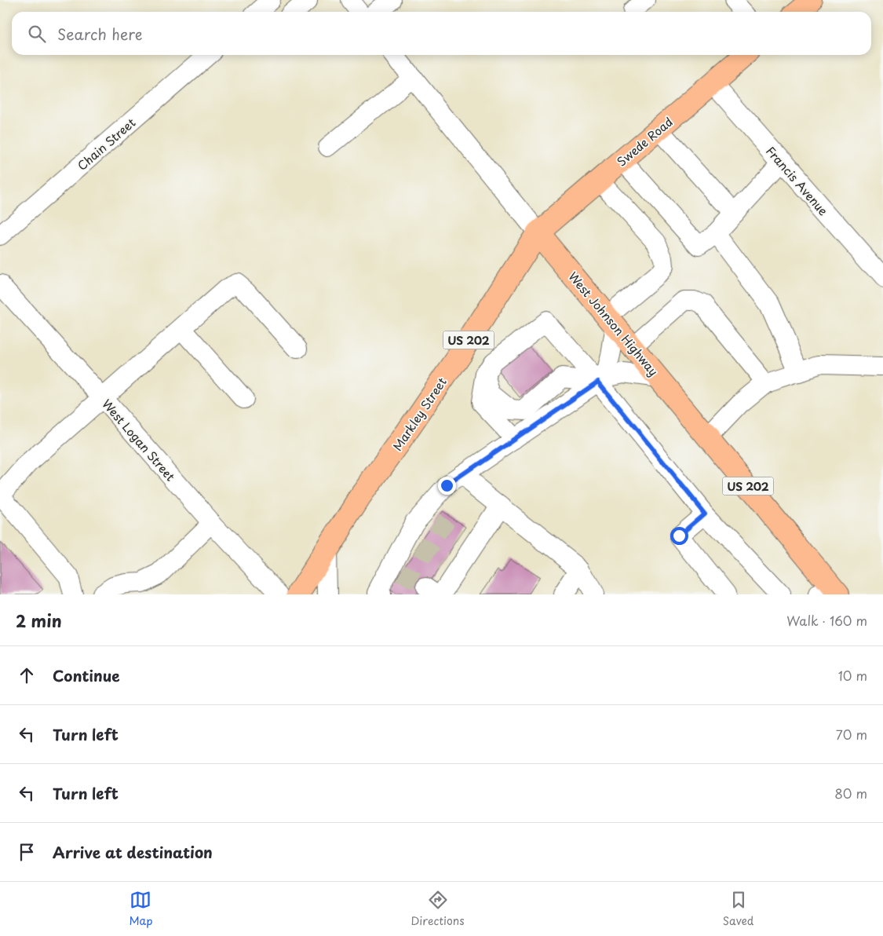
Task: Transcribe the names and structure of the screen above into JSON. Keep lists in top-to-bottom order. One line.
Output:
{"streets":{"main road":["Swede Road","West Johnson Highway","US 202","Markley Street"],"street":["Chain Street","Francis Avenue","West Logan Street"]},"crossings":[["Swede Road","Francis Avenue"],["Swede Road","West Johnson Highway"],["Swede Road","Markley Street"],["West Johnson Highway","Markley Street"]],"page":{"search":"Search here","heading":["2 min","Walk · 160 m"],"list":[["Continue","10 m"],["Turn left","70 m"],["Turn left","80 m"],"Arrive at destination"],"nav":["Map","Directions","Saved"]}}
